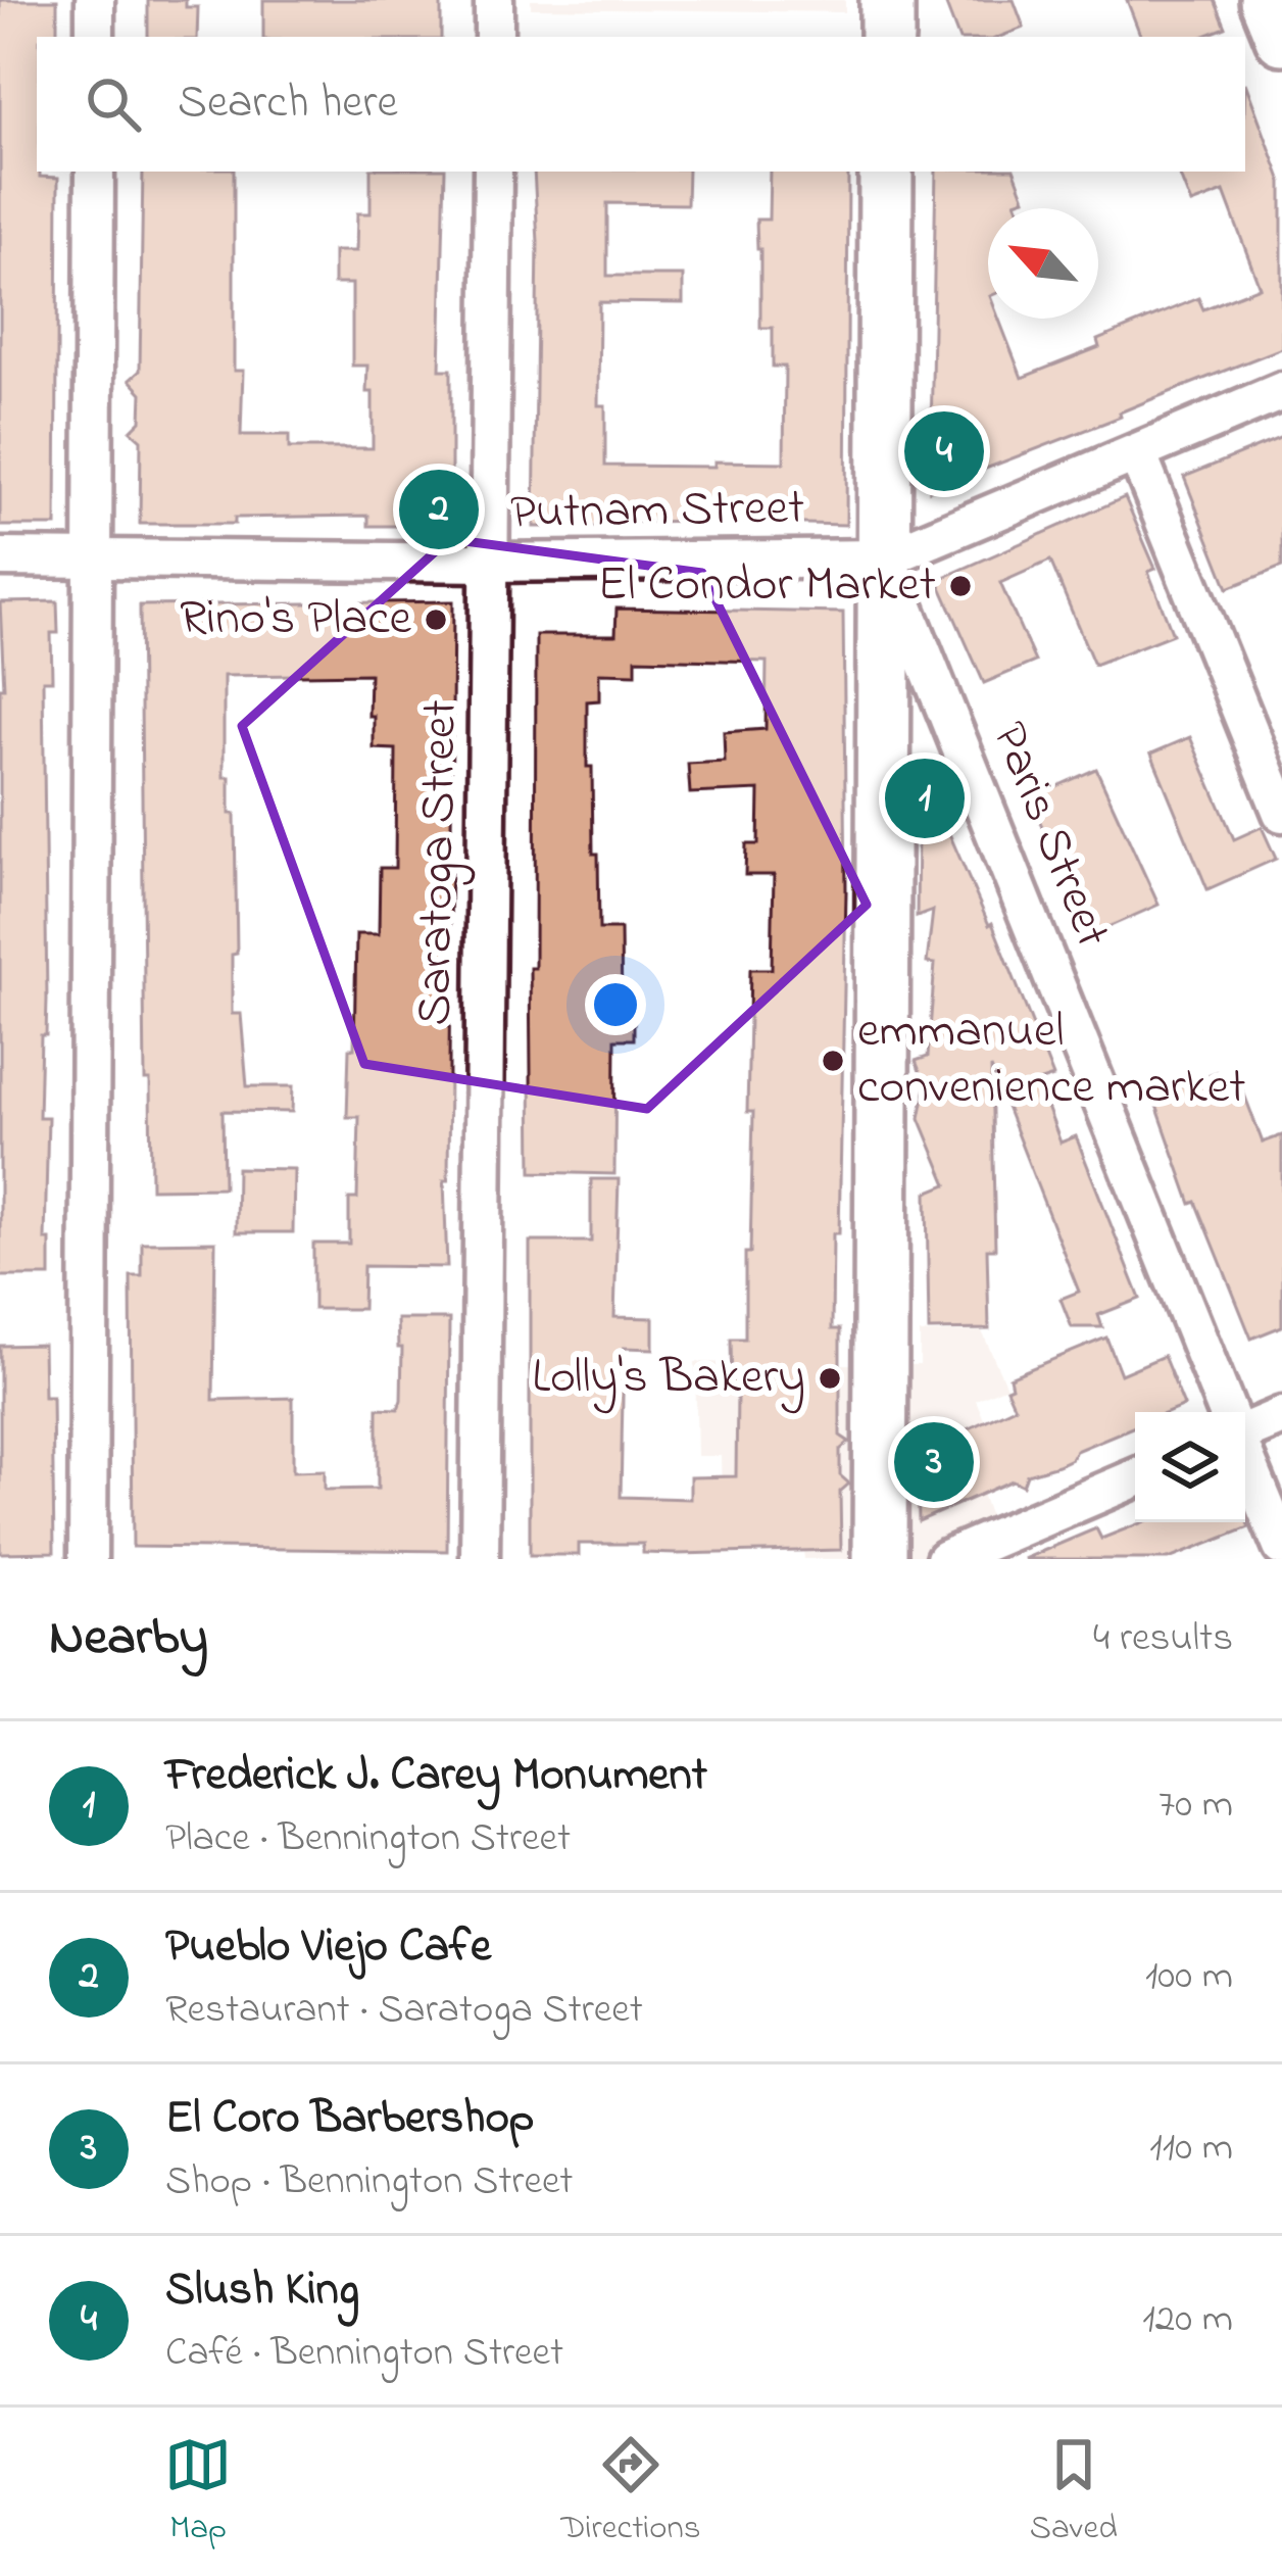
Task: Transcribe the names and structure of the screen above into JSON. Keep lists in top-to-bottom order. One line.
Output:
{"streets":{"street":["Putnam Street","Paris Street","Saratoga Street"]},"crossings":[["Putnam Street","Paris Street"],["Putnam Street","Saratoga Street"]],"places":["El Condor Market","Rino's Place","emmanuel convenience market","Lolly's Bakery"],"north":"top left","page":{"search":"Search here","pins":["4","2","1","3"],"heading":["Nearby","4 results"],"list":[{"mark":"1","name":"Frederick J. Carey Monument","note":"Place · Bennington Street","value":"70 m"},{"mark":"2","name":"Pueblo Viejo Cafe","note":"Restaurant · Saratoga Street","value":"100 m"},{"mark":"3","name":"El Coro Barbershop","note":"Shop · Bennington Street","value":"110 m"},{"mark":"4","name":"Slush King","note":"Café · Bennington Street","value":"120 m"}],"nav":["Map","Directions","Saved"]}}
